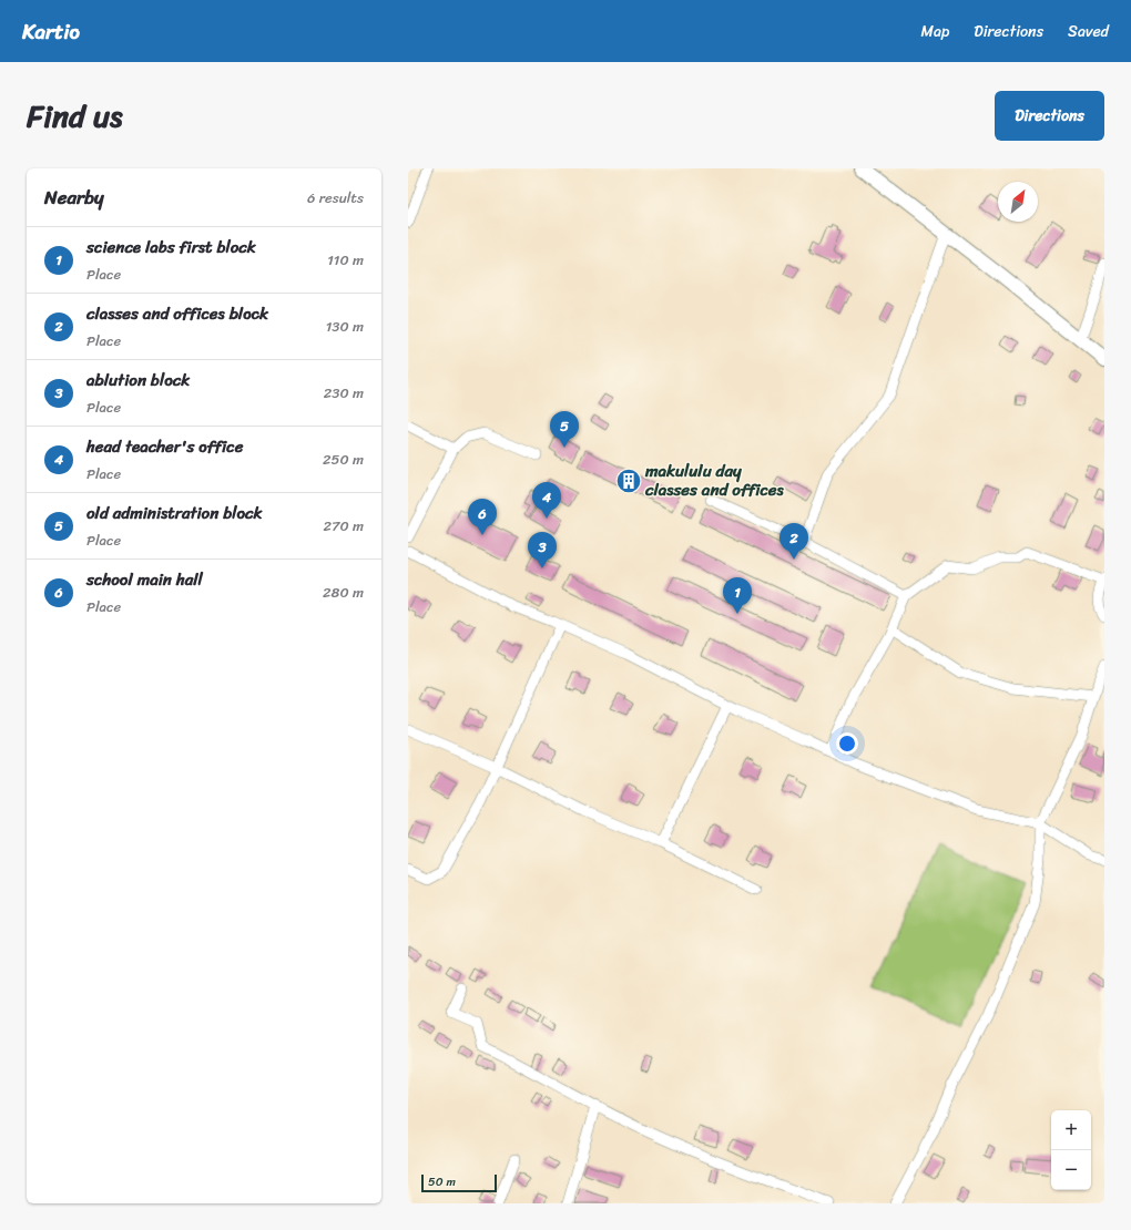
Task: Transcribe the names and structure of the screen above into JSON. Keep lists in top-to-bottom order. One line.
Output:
{"places":{"building":["makululu day classes and offices"]},"scale_bar":"50 m","north":"top right","page":{"header":"Kartio","nav":["Map","Directions","Saved"],"title":"Find us","buttons":"Directions","heading":["Nearby","6 results"],"list":[{"mark":"1","name":"science labs first block","note":"Place","value":"110 m"},{"mark":"2","name":"classes and offices block","note":"Place","value":"130 m"},{"mark":"3","name":"ablution block","note":"Place","value":"230 m"},{"mark":"4","name":"head teacher's office","note":"Place","value":"250 m"},{"mark":"5","name":"old administration block","note":"Place","value":"270 m"},{"mark":"6","name":"school main hall","note":"Place","value":"280 m"}],"pins":["5","4","6","2","3","1"],"map_buttons":["+","−"],"scale":"50 m"}}
